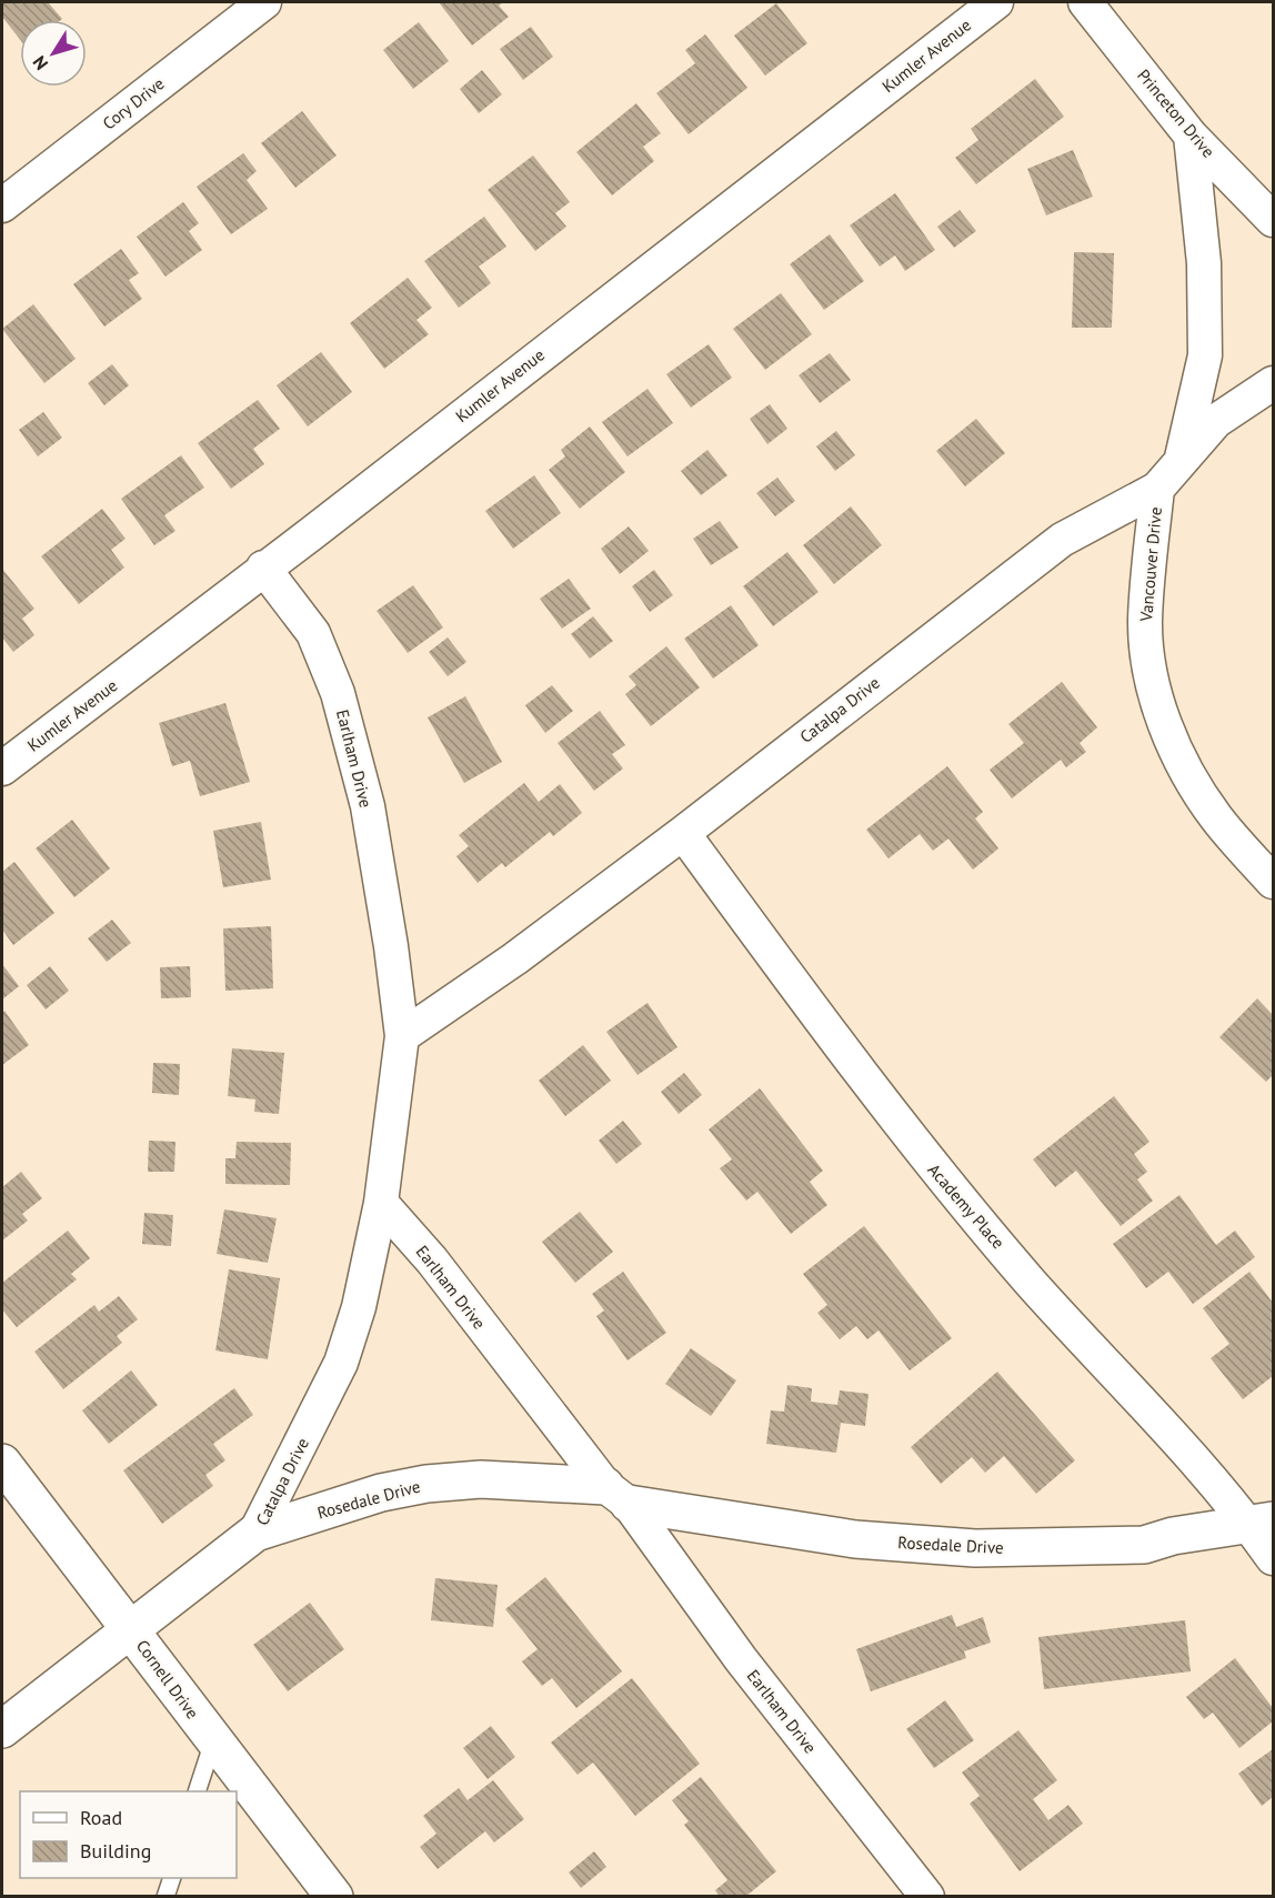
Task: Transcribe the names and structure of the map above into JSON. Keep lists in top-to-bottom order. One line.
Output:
{"streets":{"street":["Kumler Avenue","Cory Drive","Princeton Drive","Vancouver Drive","Catalpa Drive","Earlham Drive","Academy Place","Rosedale Drive","Cornell Drive"]},"crossings":[["Kumler Avenue","Earlham Drive"],["Vancouver Drive","Catalpa Drive"],["Catalpa Drive","Earlham Drive"],["Catalpa Drive","Academy Place"],["Catalpa Drive","Rosedale Drive"],["Catalpa Drive","Cornell Drive"],["Earlham Drive","Rosedale Drive"],["Academy Place","Rosedale Drive"]],"legend":["Road","Building"],"north":"bottom left"}
